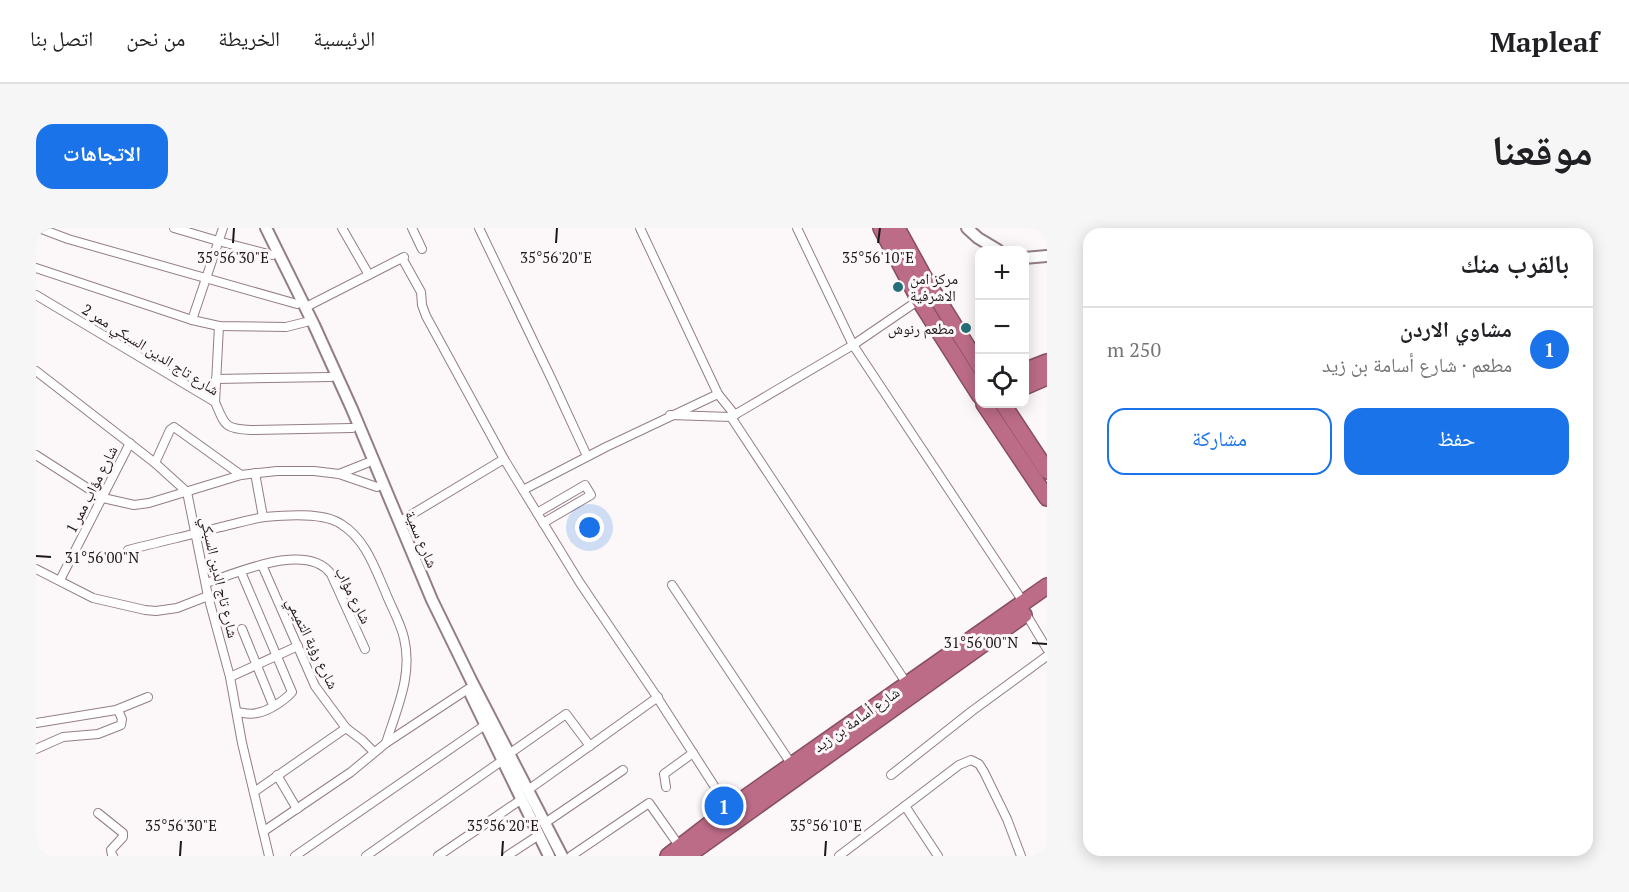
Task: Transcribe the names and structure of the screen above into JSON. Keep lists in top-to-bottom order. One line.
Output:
{"streets":{"highway":["شارع أسامة بن زيد"],"street":["شارع تاج الدين السبكي ممر 2","شارع مؤاب ممر 1","شارع سمية","شارع تاج الدين السبكي","شارع مؤاب","شارع رؤبة التميمي"]},"crossings":[["شارع تاج الدين السبكي ممر 2","شارع سمية"],["شارع تاج الدين السبكي","شارع مؤاب"],["شارع مؤاب","شارع رؤبة التميمي"]],"places":["مركز امن الاشرفية","مطعم رنوش"],"page":{"header":"Mapleaf","nav":["الرئيسية","الخريطة","من نحن","اتصل بنا"],"title":"موقعنا","buttons":["الاتجاهات",["حفظ","مشاركة"]],"heading":"بالقرب منك","map_buttons":["+","−"],"list":[{"mark":"1","name":"مشاوي الاردن","note":"مطعم · شارع أسامة بن زيد","value":"250 m"}],"pins":"1"},"coordinates":["35°56'30\"E","35°56'20\"E","35°56'10\"E","31°56'00\"N"]}
